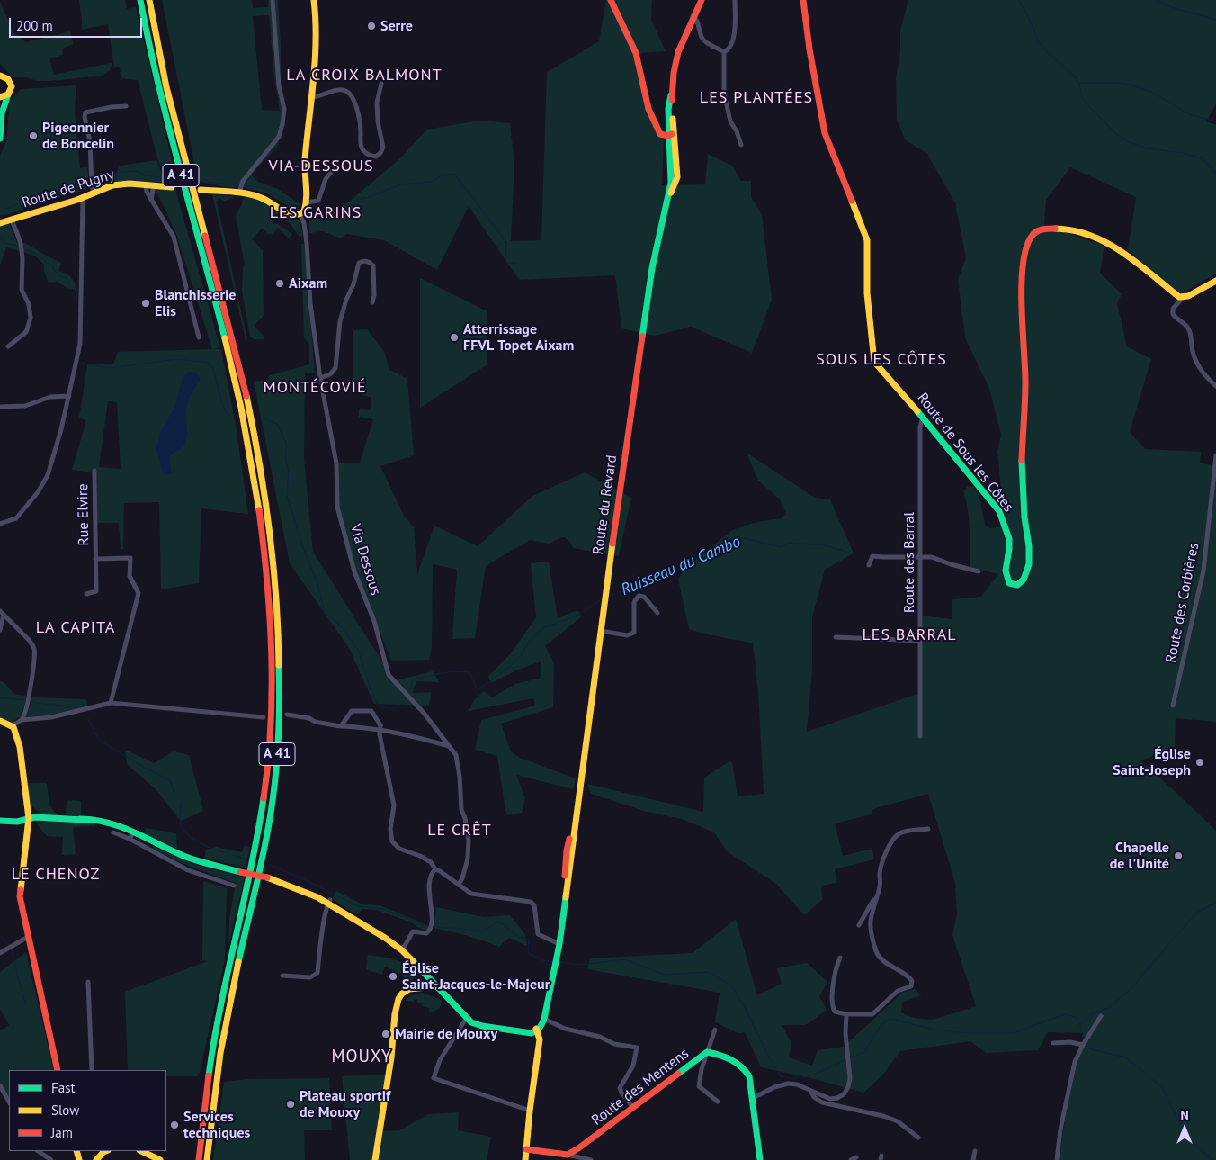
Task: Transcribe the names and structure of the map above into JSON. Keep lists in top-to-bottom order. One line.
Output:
{"streets":{"main road":["A 41","Route de Pugny","Route de Sous les Côtes","Route du Revard","Route des Mentens"],"street":["Rue Elvire","Via Dessous","Route des Barral","Route des Corbières"]},"crossings":[["Route de Sous les Côtes","Route des Barral"]],"districts":["LA CROIX BALMONT","LES PLANTÉES","VIA-DESSOUS","LES GARINS","SOUS LES CÔTES","MONTÉCOVIÉ","LA CAPITA","LES BARRAL","LE CRÊT","LE CHENOZ","MOUXY"],"water":["Ruisseau du Cambo"],"places":["Serre","Pigeonnier de Boncelin","Aixam","Blanchisserie Elis","Atterrissage FFVL Topet Aixam","Église Saint-Joseph","Chapelle de l'Unité","Église Saint-Jacques-le-Majeur","Mairie de Mouxy","Plateau sportif de Mouxy","Services techniques"],"legend":["Fast","Slow","Jam"],"scale_bar":"200 m","north":"top"}
